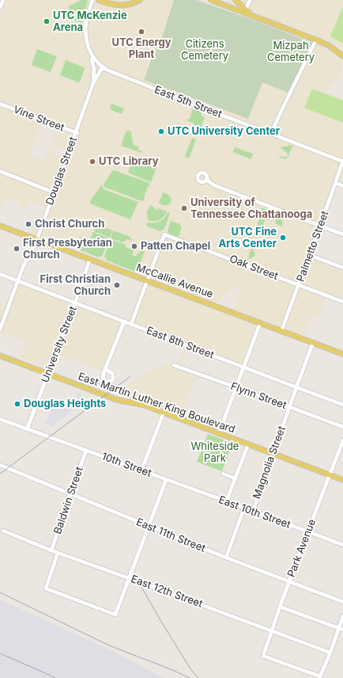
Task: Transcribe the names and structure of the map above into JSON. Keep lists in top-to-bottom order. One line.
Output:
{"streets":{"main road":["McCallie Avenue","East Martin Luther King Boulevard"],"street":["East 5th Street","Vine Street","Douglas Street","Palmetto Street","Oak Street","East 8th Street","University Street","Flynn Street","Magnolia Street","10th Street","Baldwin Street","East 10th Street","East 11th Street","Park Avenue","East 12th Street"]},"crossings":[["East 5th Street","Douglas Street"],["East 5th Street","Palmetto Street"],["Vine Street","Douglas Street"],["Douglas Street","McCallie Avenue"],["Douglas Street","East 8th Street"],["Palmetto Street","Oak Street"],["Palmetto Street","McCallie Avenue"],["Oak Street","McCallie Avenue"],["McCallie Avenue","University Street"],["McCallie Avenue","Magnolia Street"],["East 8th Street","University Street"],["East 8th Street","Magnolia Street"],["University Street","East Martin Luther King Boulevard"],["Flynn Street","Magnolia Street"],["East Martin Luther King Boulevard","Magnolia Street"],["East Martin Luther King Boulevard","Park Avenue"],["Magnolia Street","East 10th Street"],["Magnolia Street","East 11th Street"],["10th Street","Baldwin Street"],["10th Street","East 10th Street"],["Baldwin Street","East 11th Street"],["Baldwin Street","East 12th Street"],["East 10th Street","Park Avenue"],["East 11th Street","Park Avenue"],["Park Avenue","East 12th Street"]],"parks":["Citizens Cemetery","Mizpah Cemetery","Whiteside Park"],"places":["UTC McKenzie Arena","UTC Energy Plant","UTC University Center","UTC Library","University of Tennessee Chattanooga","Christ Church","UTC Fine Arts Center","Patten Chapel","First Presbyterian Church","First Christian Church","Douglas Heights"]}
